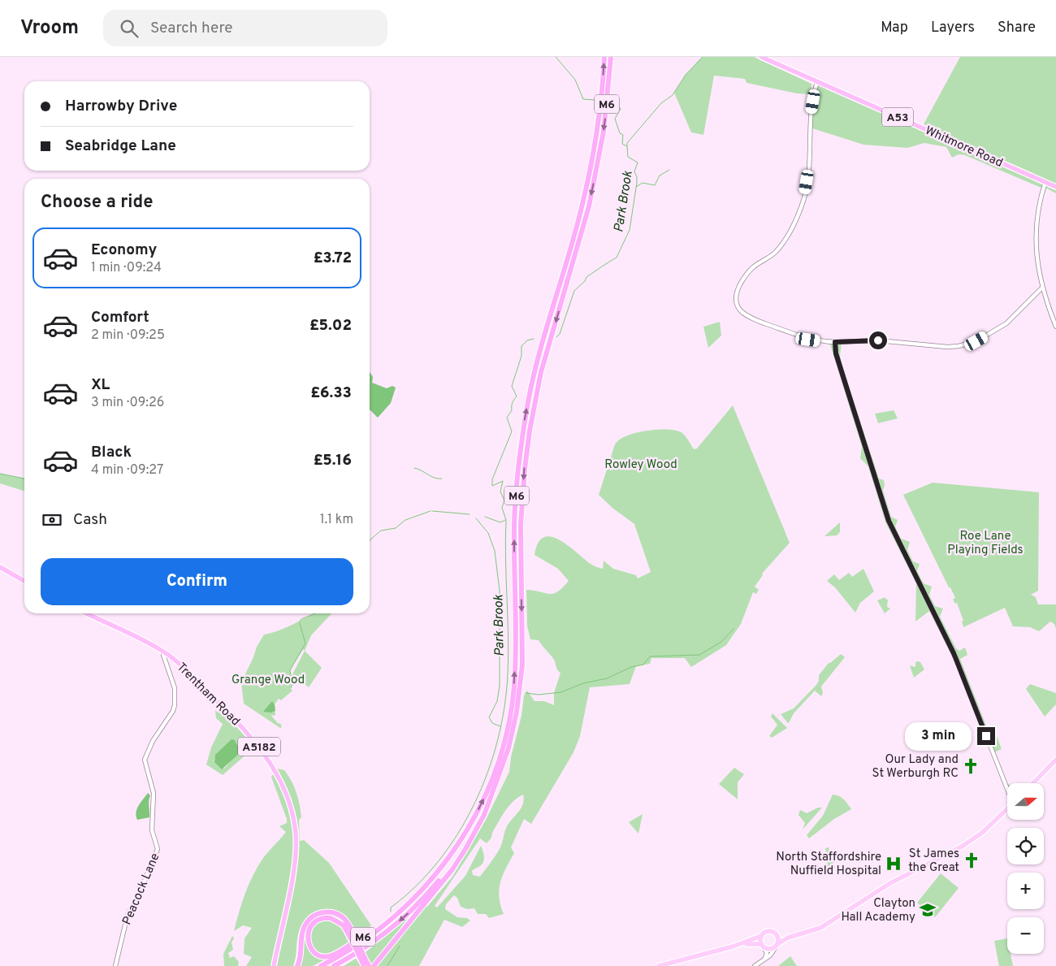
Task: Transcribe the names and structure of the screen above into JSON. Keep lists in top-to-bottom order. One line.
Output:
{"streets":{"highway":["M6","A53","Whitmore Road","Trentham Road","A5182"],"street":["Peacock Lane"]},"crossings":[["Trentham Road","Peacock Lane"]],"water":["Park Brook"],"parks":["Rowley Wood","Roe Lane Playing Fields","Grange Wood"],"places":{"church":["Our Lady and St Werburgh RC","St James the Great"],"hospital":["North Staffordshire Nuffield Hospital"],"school or university":["Clayton Hall Academy"]},"north":"right","page":{"header":"Vroom","search":"Search here","nav":["Map","Layers","Share"],"banner":["Harrowby Drive","Seabridge Lane"],"heading":"Choose a ride","list":[{"name":"Economy","note":"1 min · 09:24","value":"£3.72"},{"name":"Comfort","note":"2 min · 09:25","value":"£5.02"},{"name":"XL","note":"3 min · 09:26","value":"£6.33"},{"name":"Black","note":"4 min · 09:27","value":"£5.16"}],"pay":["Cash","1.1 km"],"buttons":"Confirm","bubble":"3 min","map_buttons":["+","−"]}}
